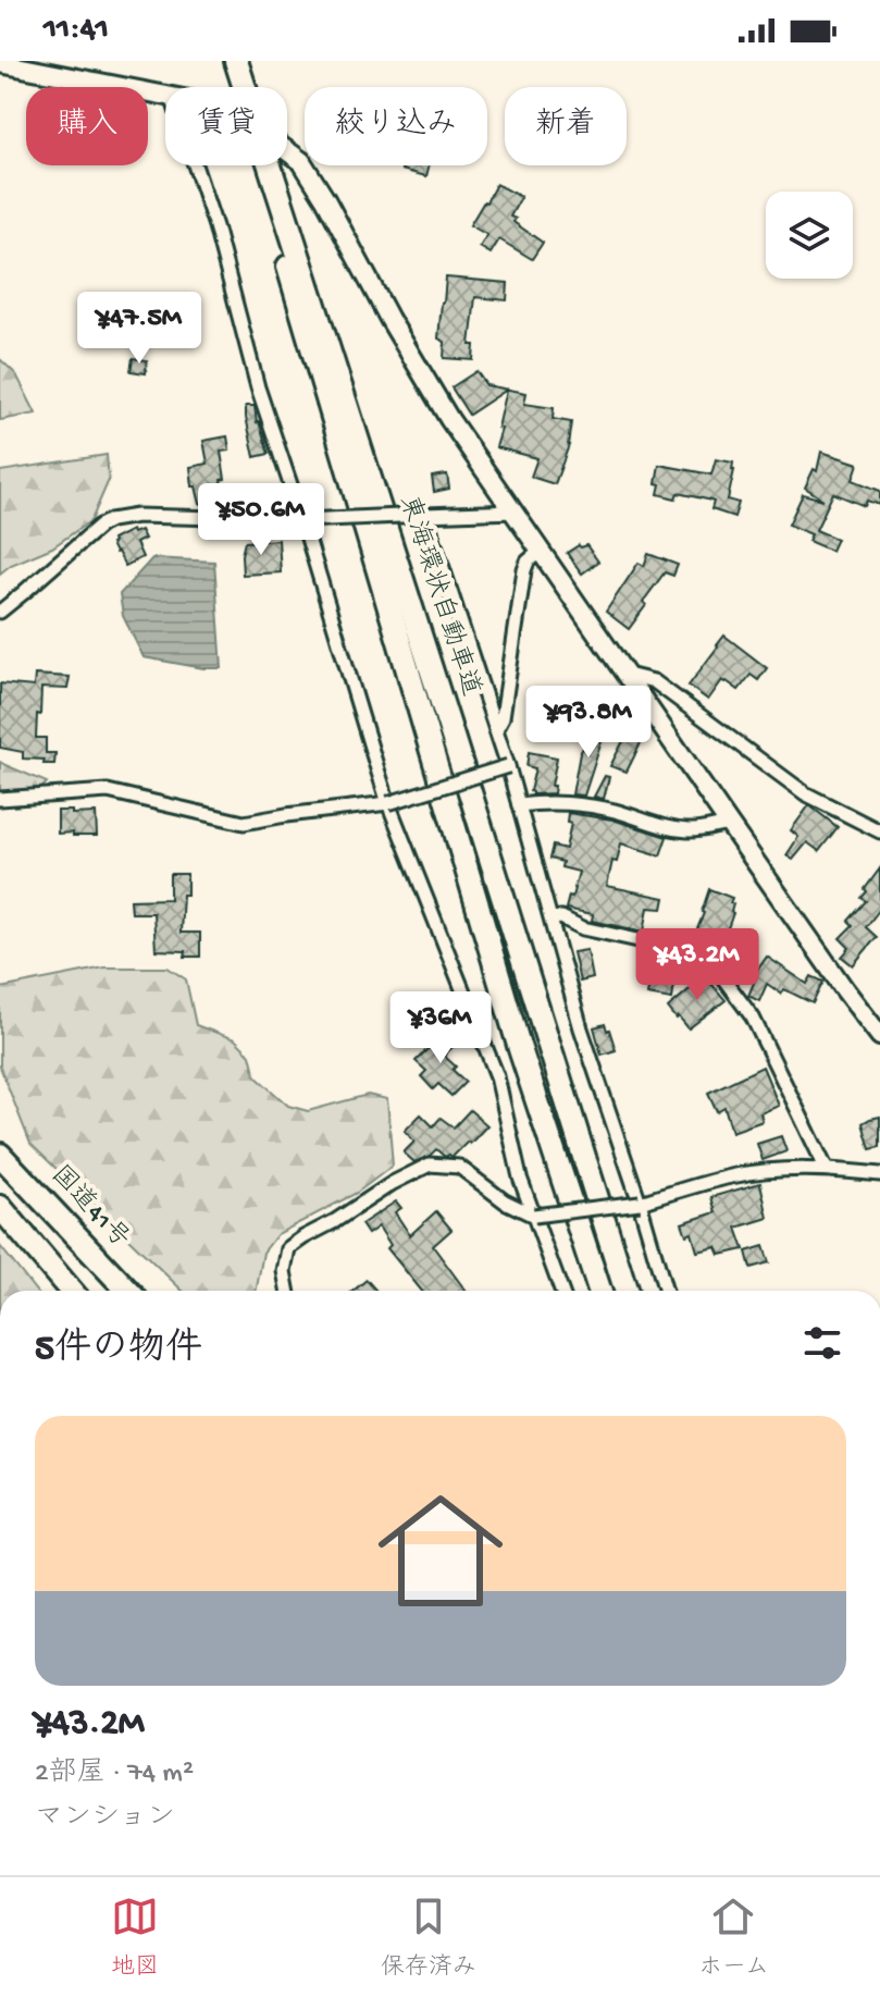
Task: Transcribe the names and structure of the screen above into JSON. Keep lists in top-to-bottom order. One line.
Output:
{"streets":{"highway":["東海環状自動車道","国道41号"]},"page":{"status":"11:41","chip":["購入","賃貸","絞り込み","新着"],"price":["¥47.5M","¥50.6M","¥93.8M","¥43.2M","¥36M"],"heading":"5件の物件","list":[{"name":"¥43.2M","note":"2部屋 · 74 m² · マンション"}],"tabs":["地図","保存済み","ホーム"]}}
